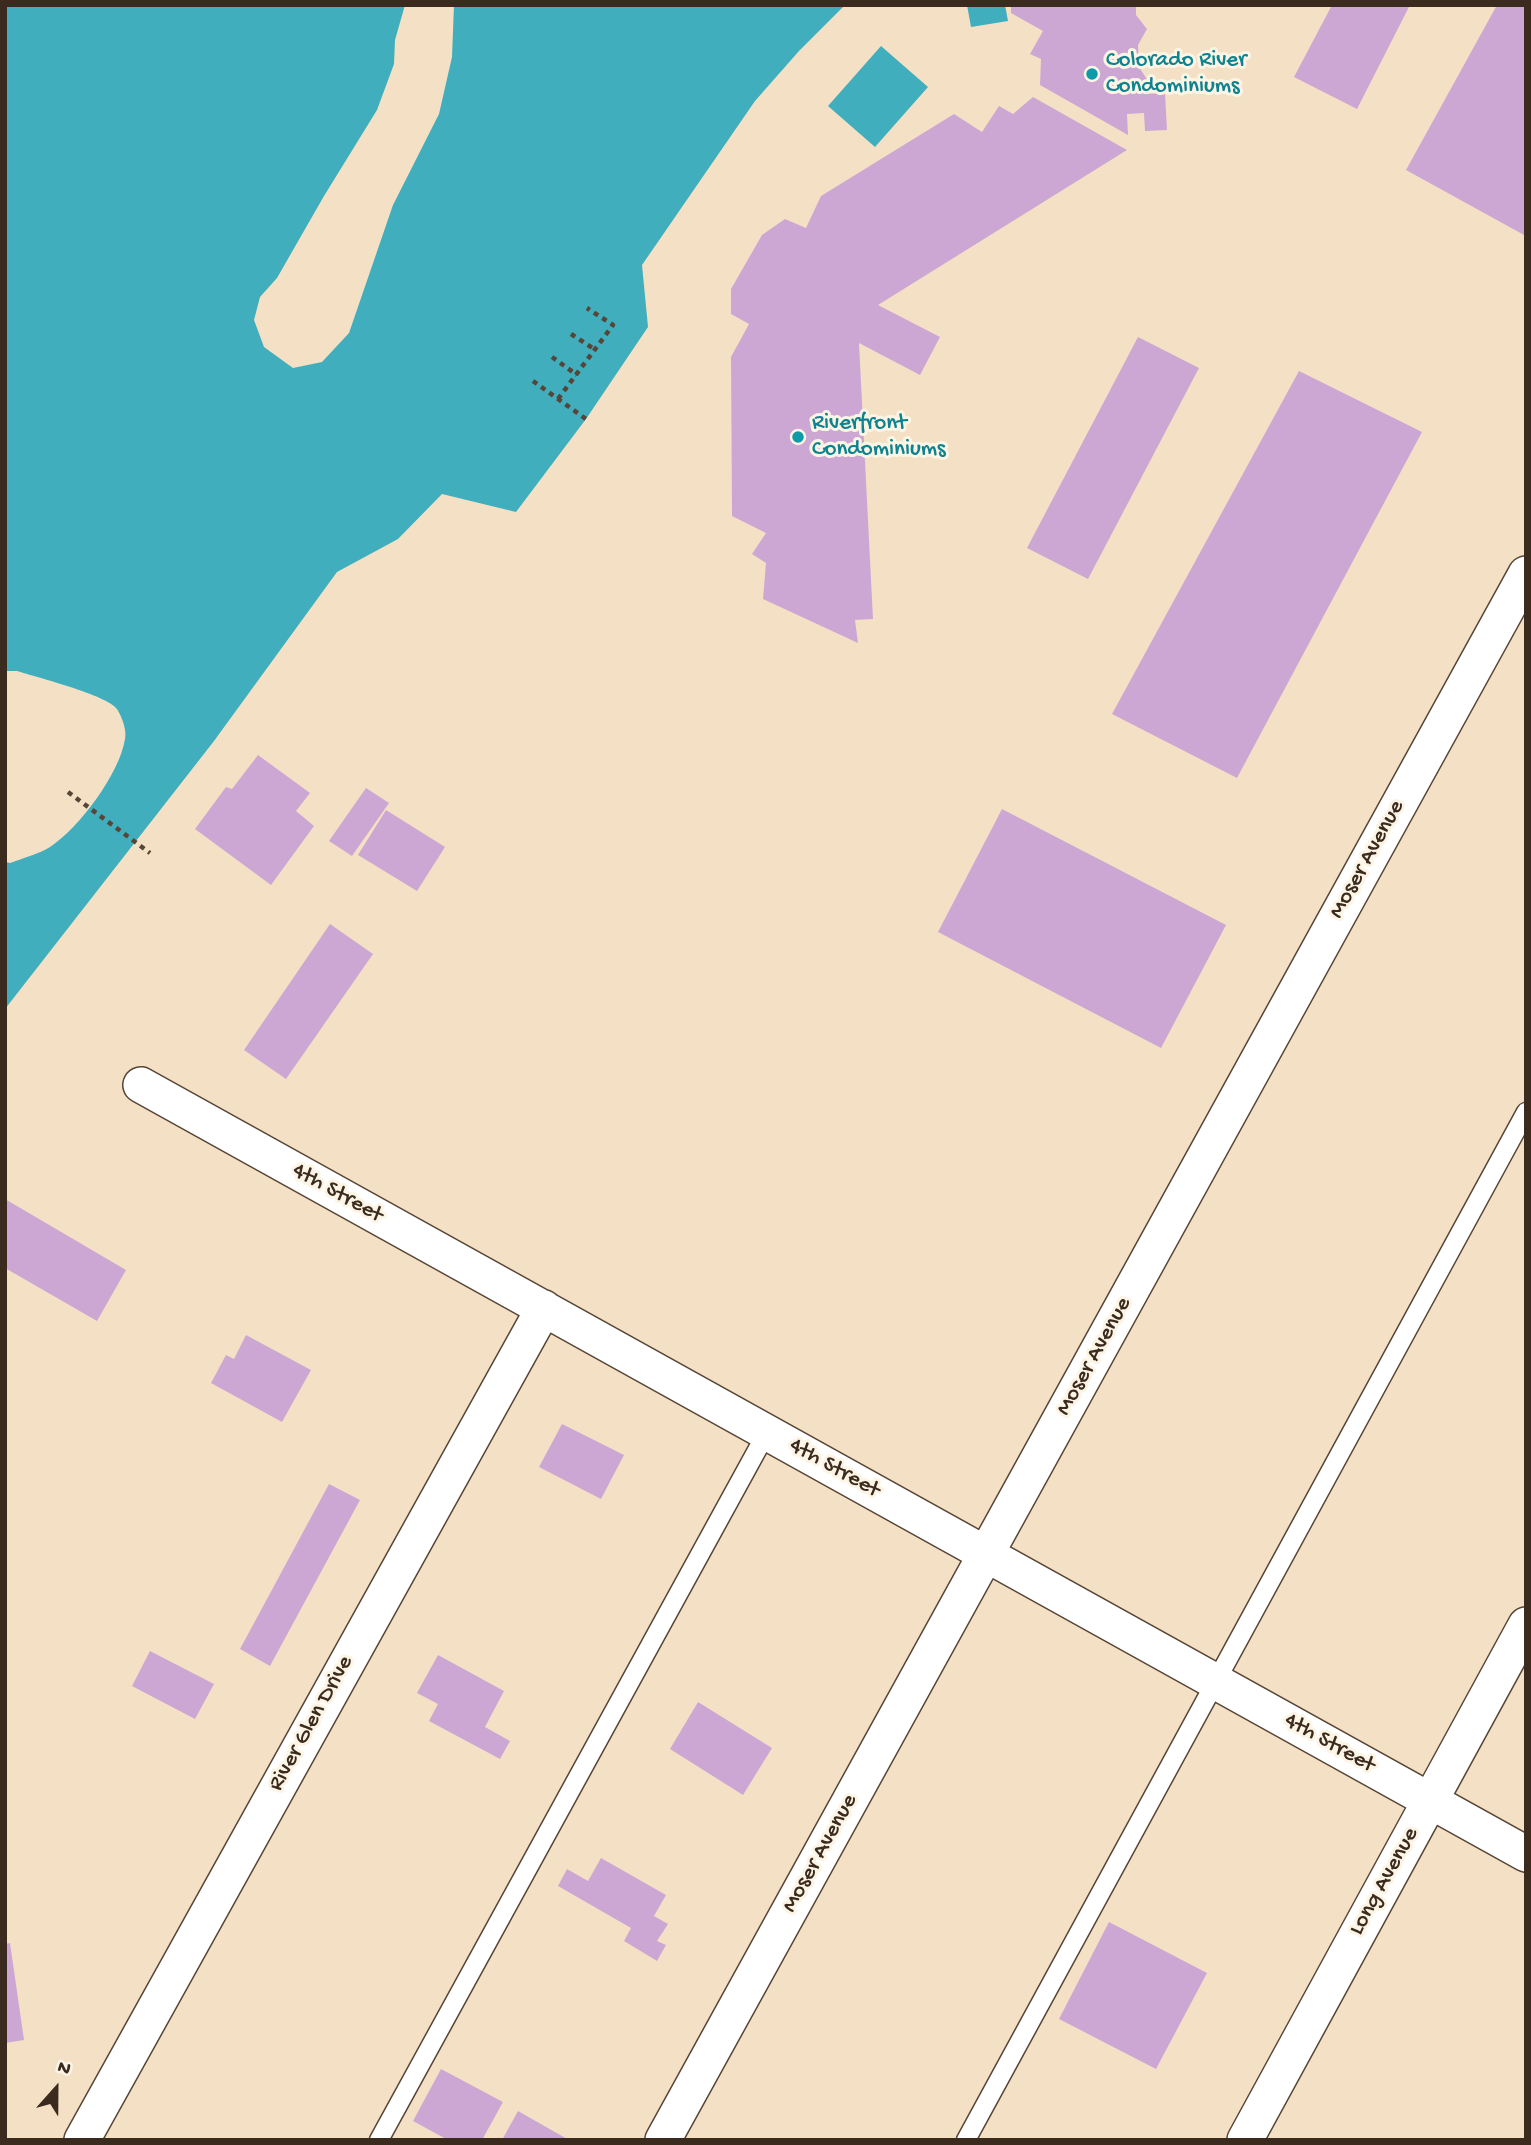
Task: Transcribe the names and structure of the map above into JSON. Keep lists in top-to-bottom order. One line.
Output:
{"streets":{"street":["Moser Avenue","4th Street","River Glen Drive","Long Avenue"]},"crossings":[["Moser Avenue","4th Street"],["4th Street","River Glen Drive"],["4th Street","Long Avenue"]],"places":["Colorado River Condominiums","Riverfront Condominiums"],"north":"top"}
